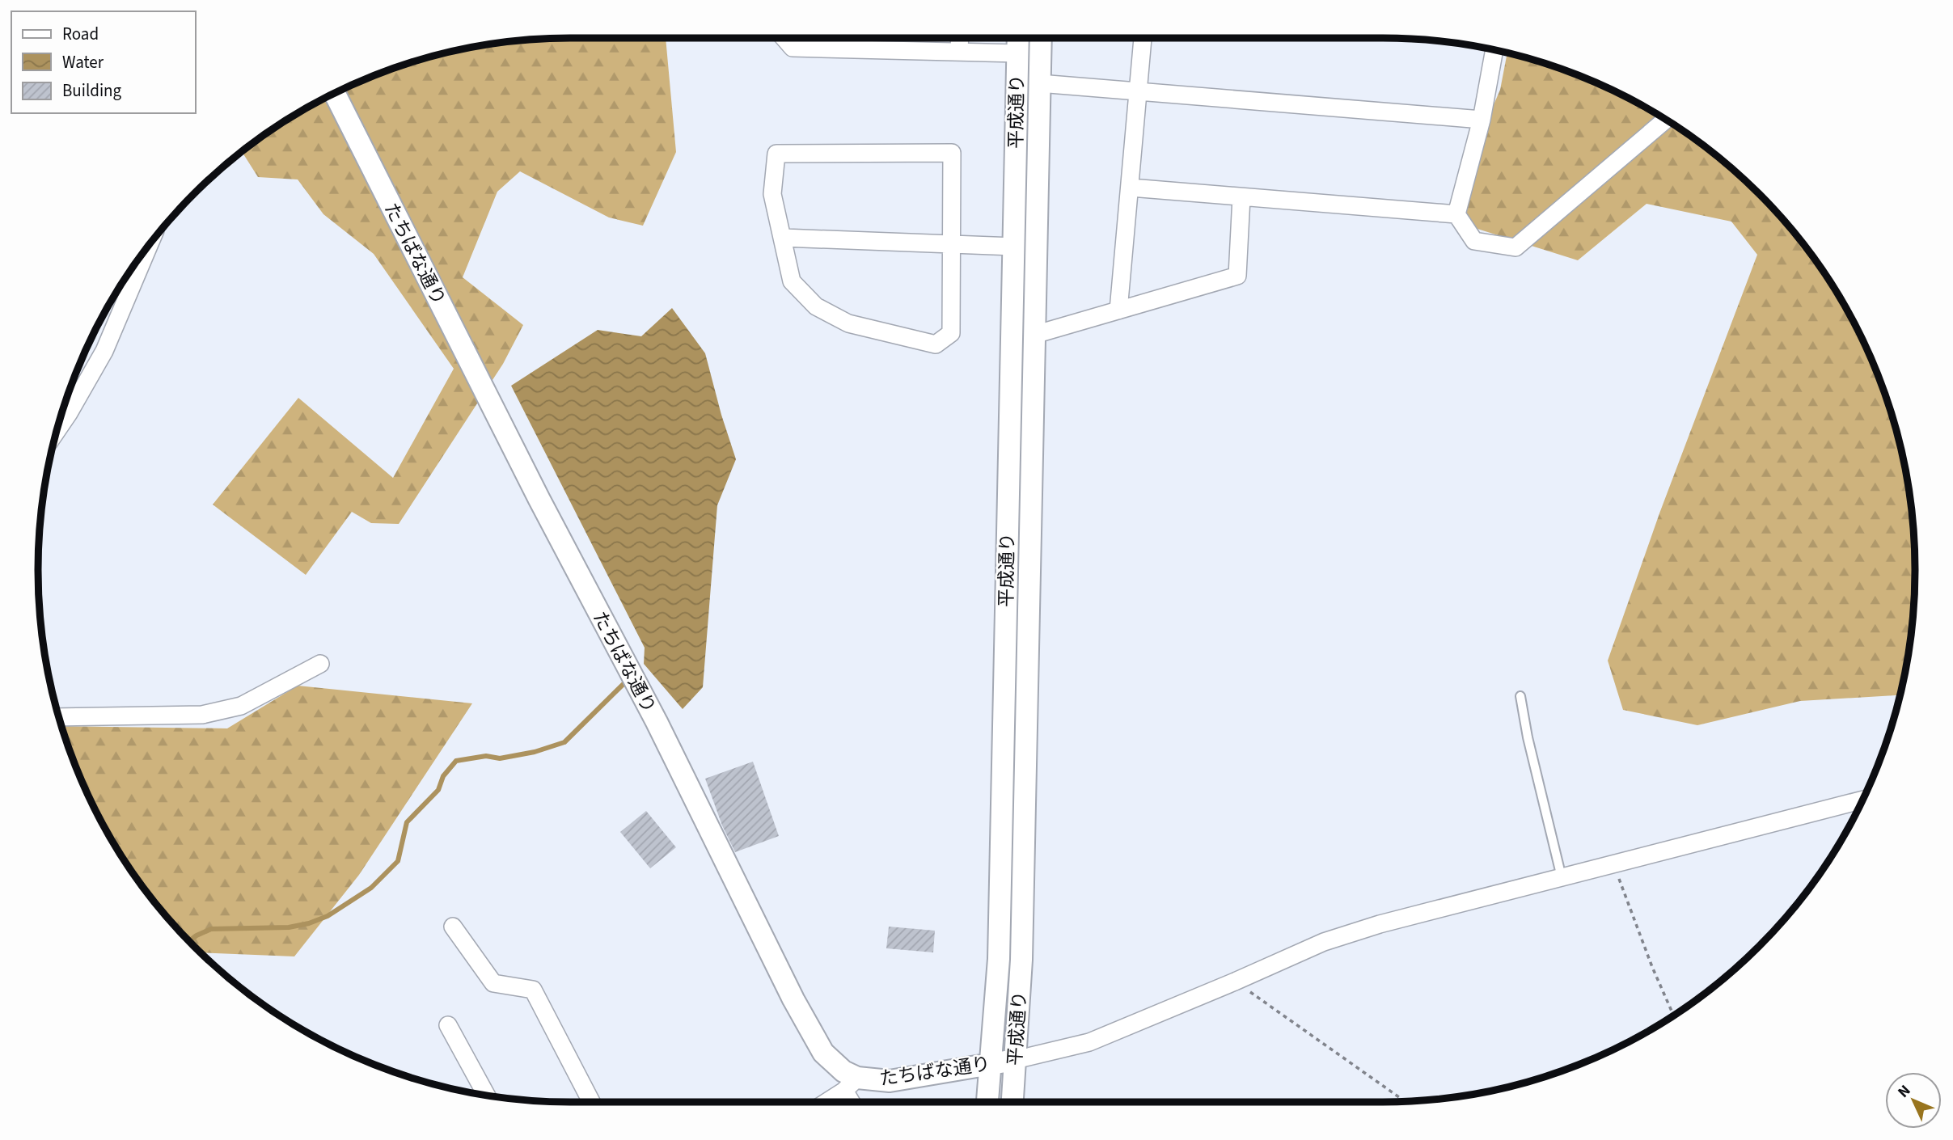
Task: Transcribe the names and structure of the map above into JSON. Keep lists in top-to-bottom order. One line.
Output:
{"streets":{"street":["平成通り","たちばな通り"]},"crossings":[["平成通り","たちばな通り"]],"legend":["Road","Water","Building"],"north":"top left"}
